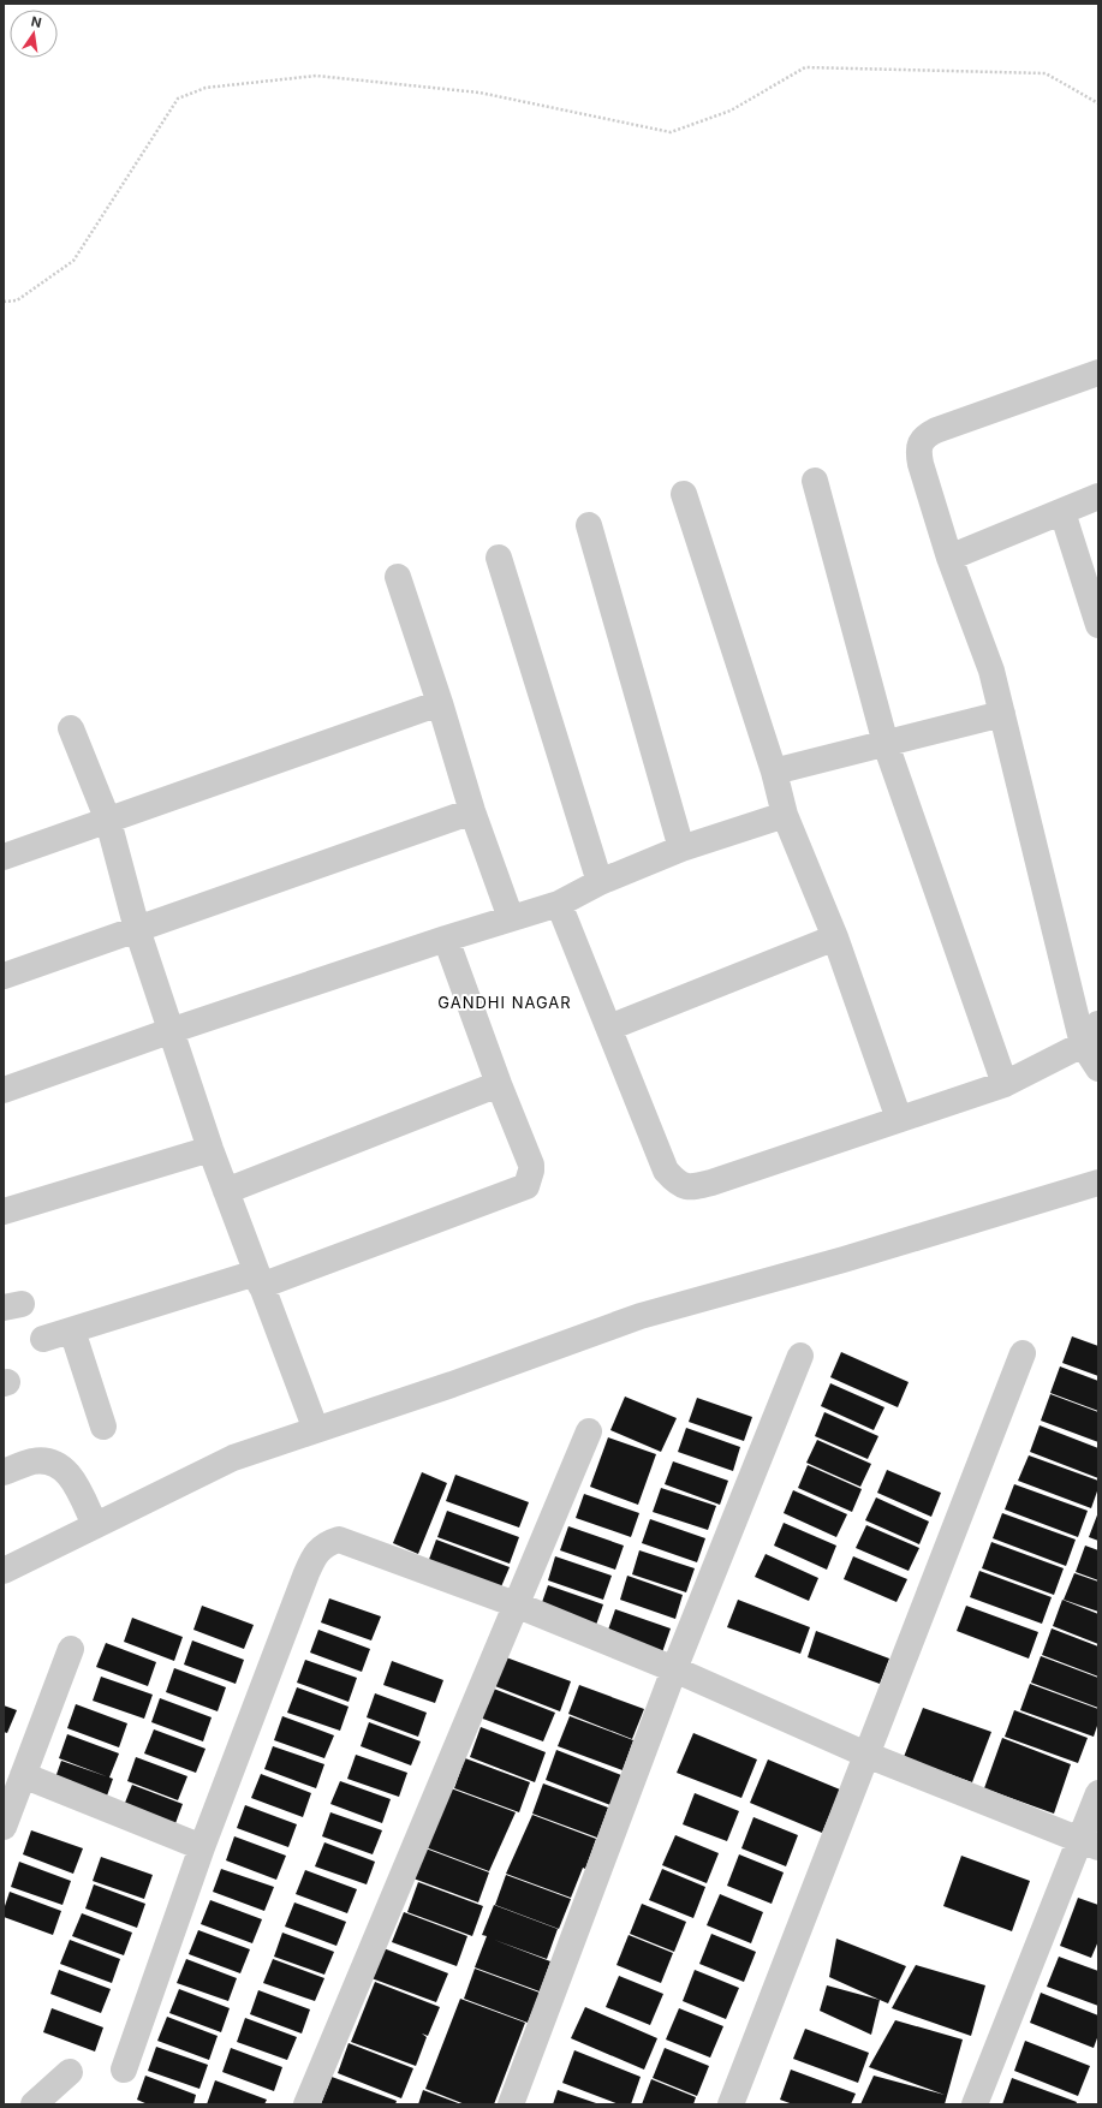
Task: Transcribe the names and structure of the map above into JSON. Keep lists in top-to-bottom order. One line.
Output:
{"districts":["GANDHI NAGAR"],"north":"top"}
